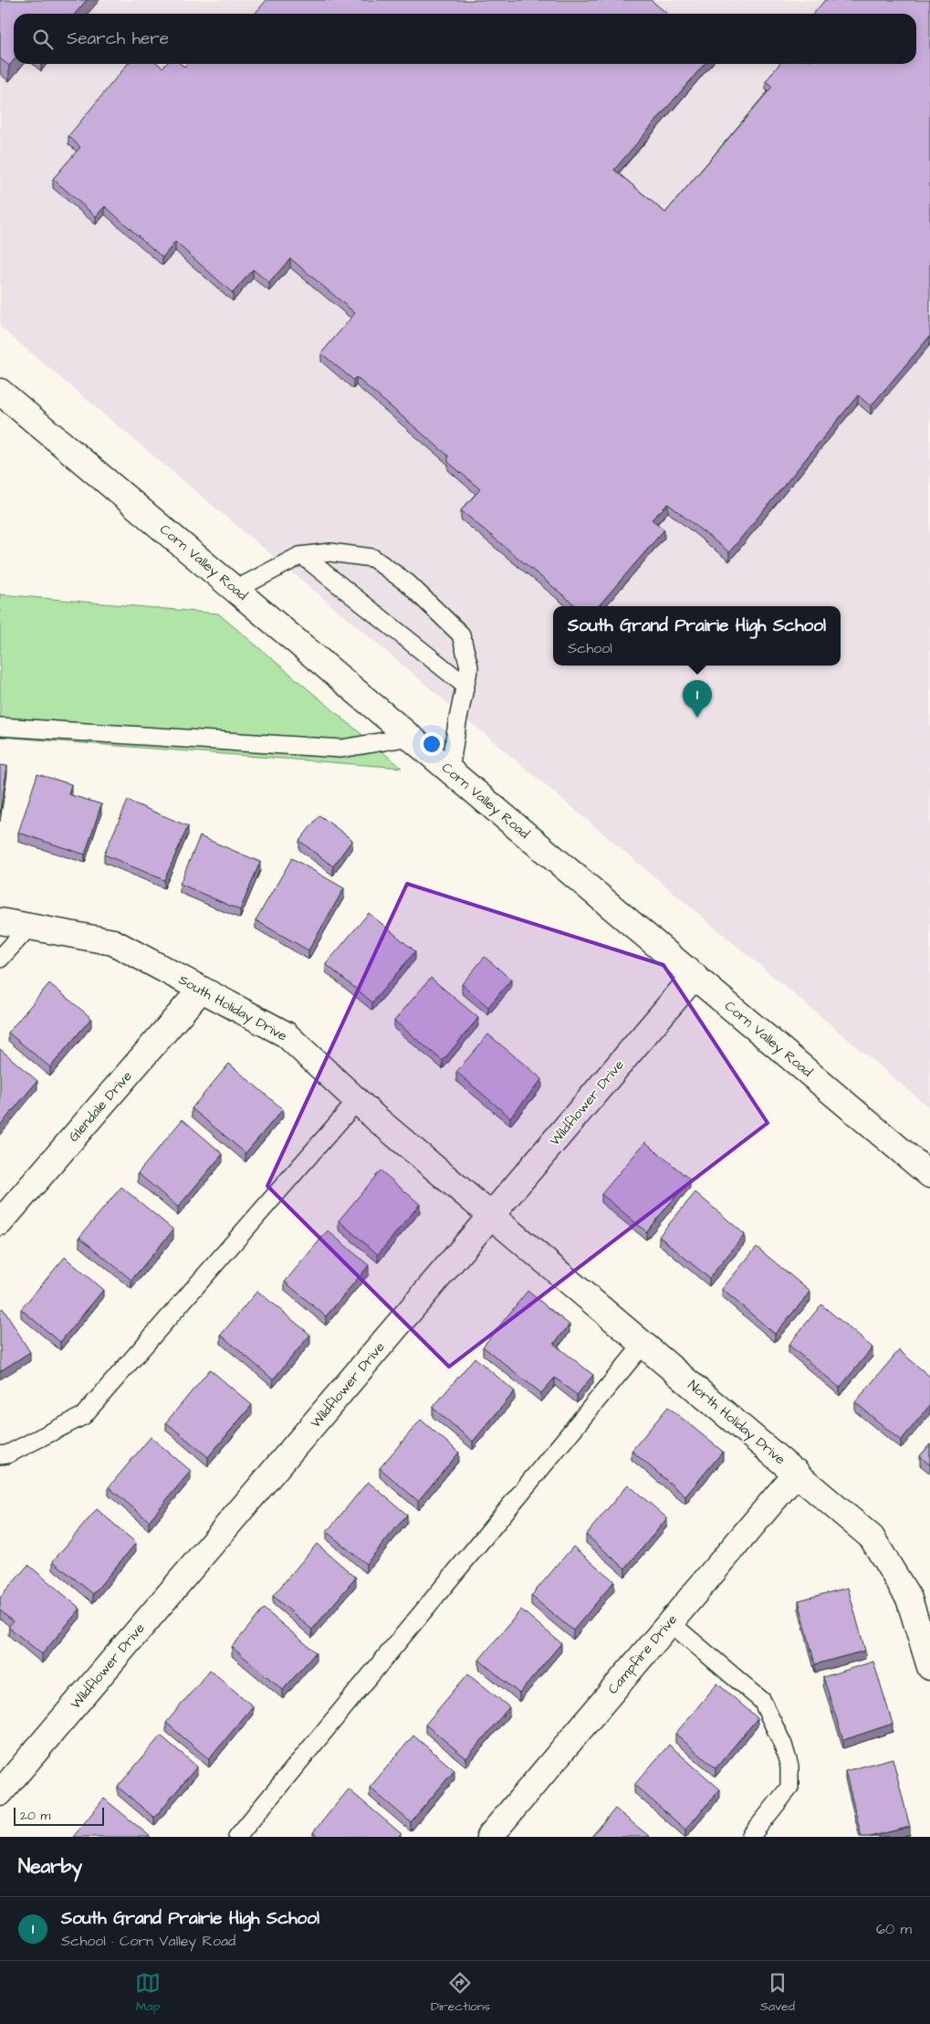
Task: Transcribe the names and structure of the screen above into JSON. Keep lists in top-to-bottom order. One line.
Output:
{"streets":{"street":["Corn Valley Road","South Holiday Drive","Wildflower Drive","Glendale Drive","North Holiday Drive","Campfire Drive"]},"crossings":[["Corn Valley Road","Wildflower Drive"],["South Holiday Drive","Wildflower Drive"],["South Holiday Drive","Glendale Drive"],["South Holiday Drive","North Holiday Drive"],["Wildflower Drive","North Holiday Drive"],["North Holiday Drive","Campfire Drive"]],"scale_bar":"20 m","page":{"search":"Search here","popup":["South Grand Prairie High School","School"],"pins":"1","scale":"20 m","heading":"Nearby","list":[{"mark":"1","name":"South Grand Prairie High School","note":"School · Corn Valley Road","value":"60 m"}],"nav":["Map","Directions","Saved"]}}
